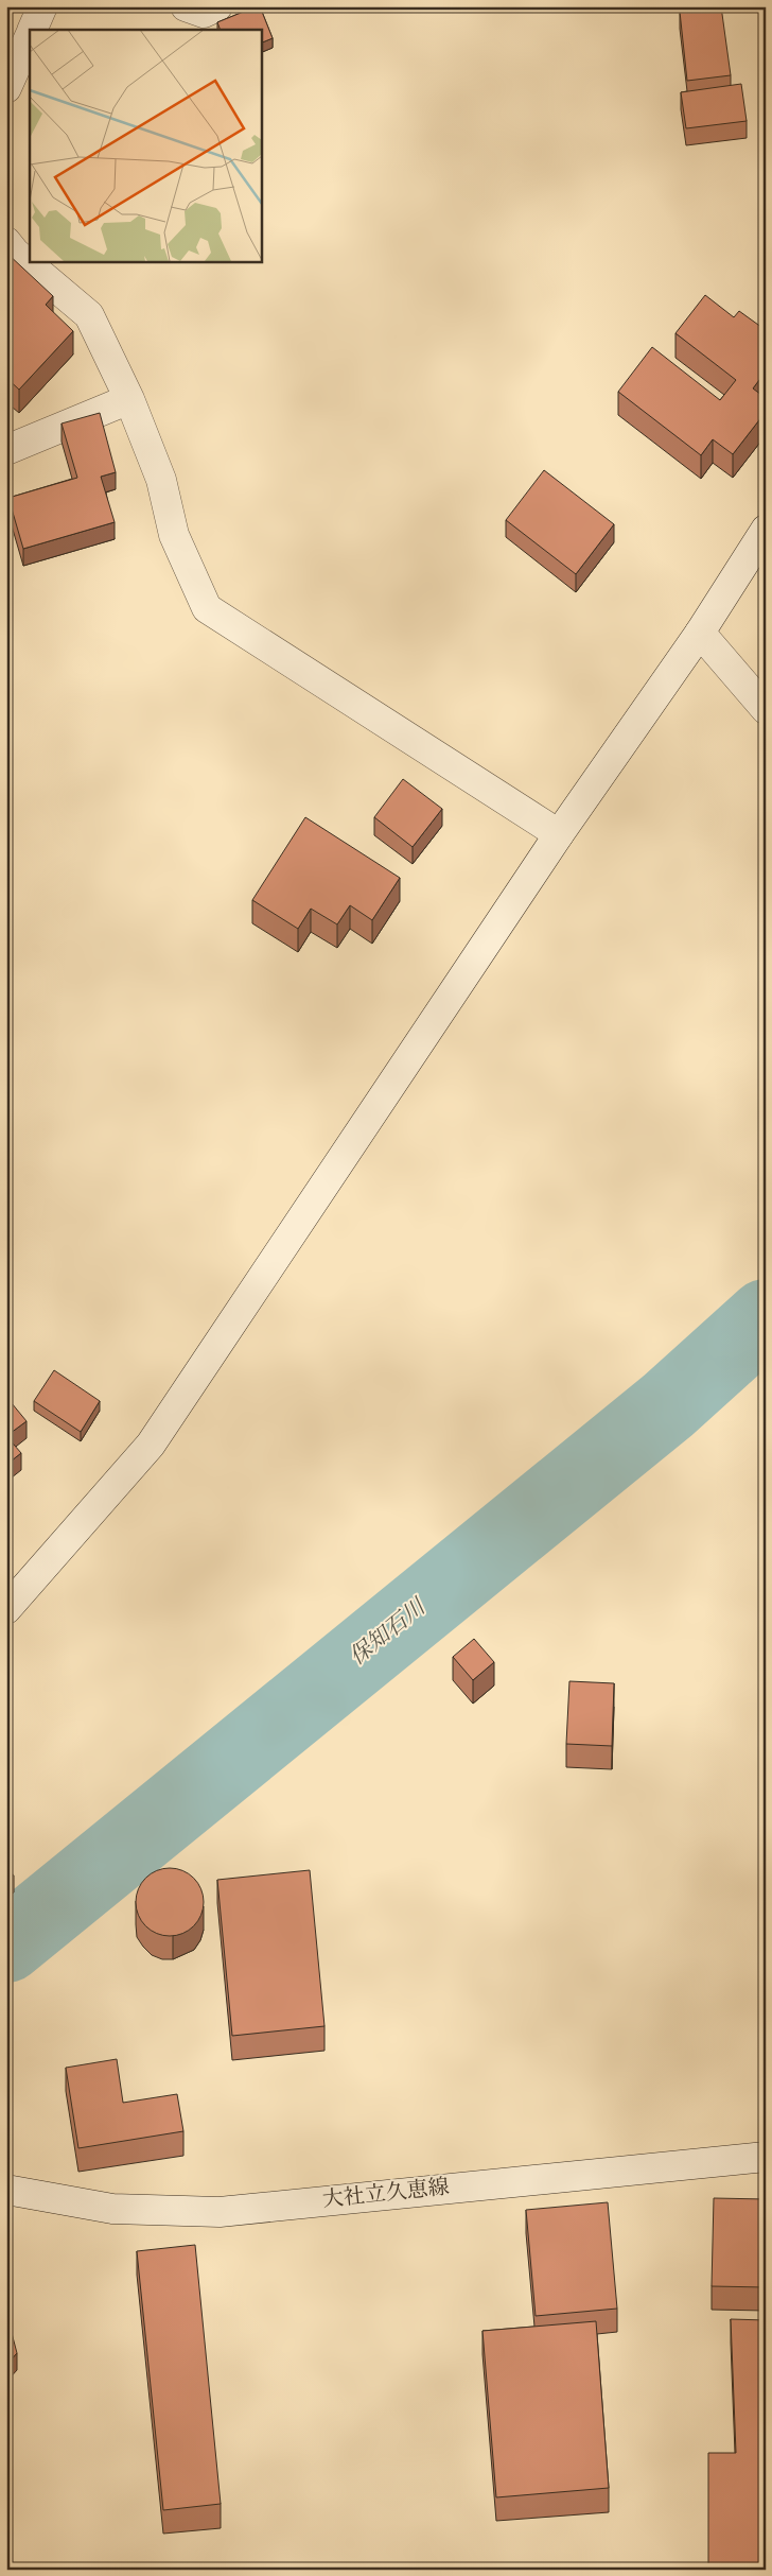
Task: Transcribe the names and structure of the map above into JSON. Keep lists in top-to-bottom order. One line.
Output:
{"streets":{"street":["大社立久恵線"]},"water":["保知石川"]}
